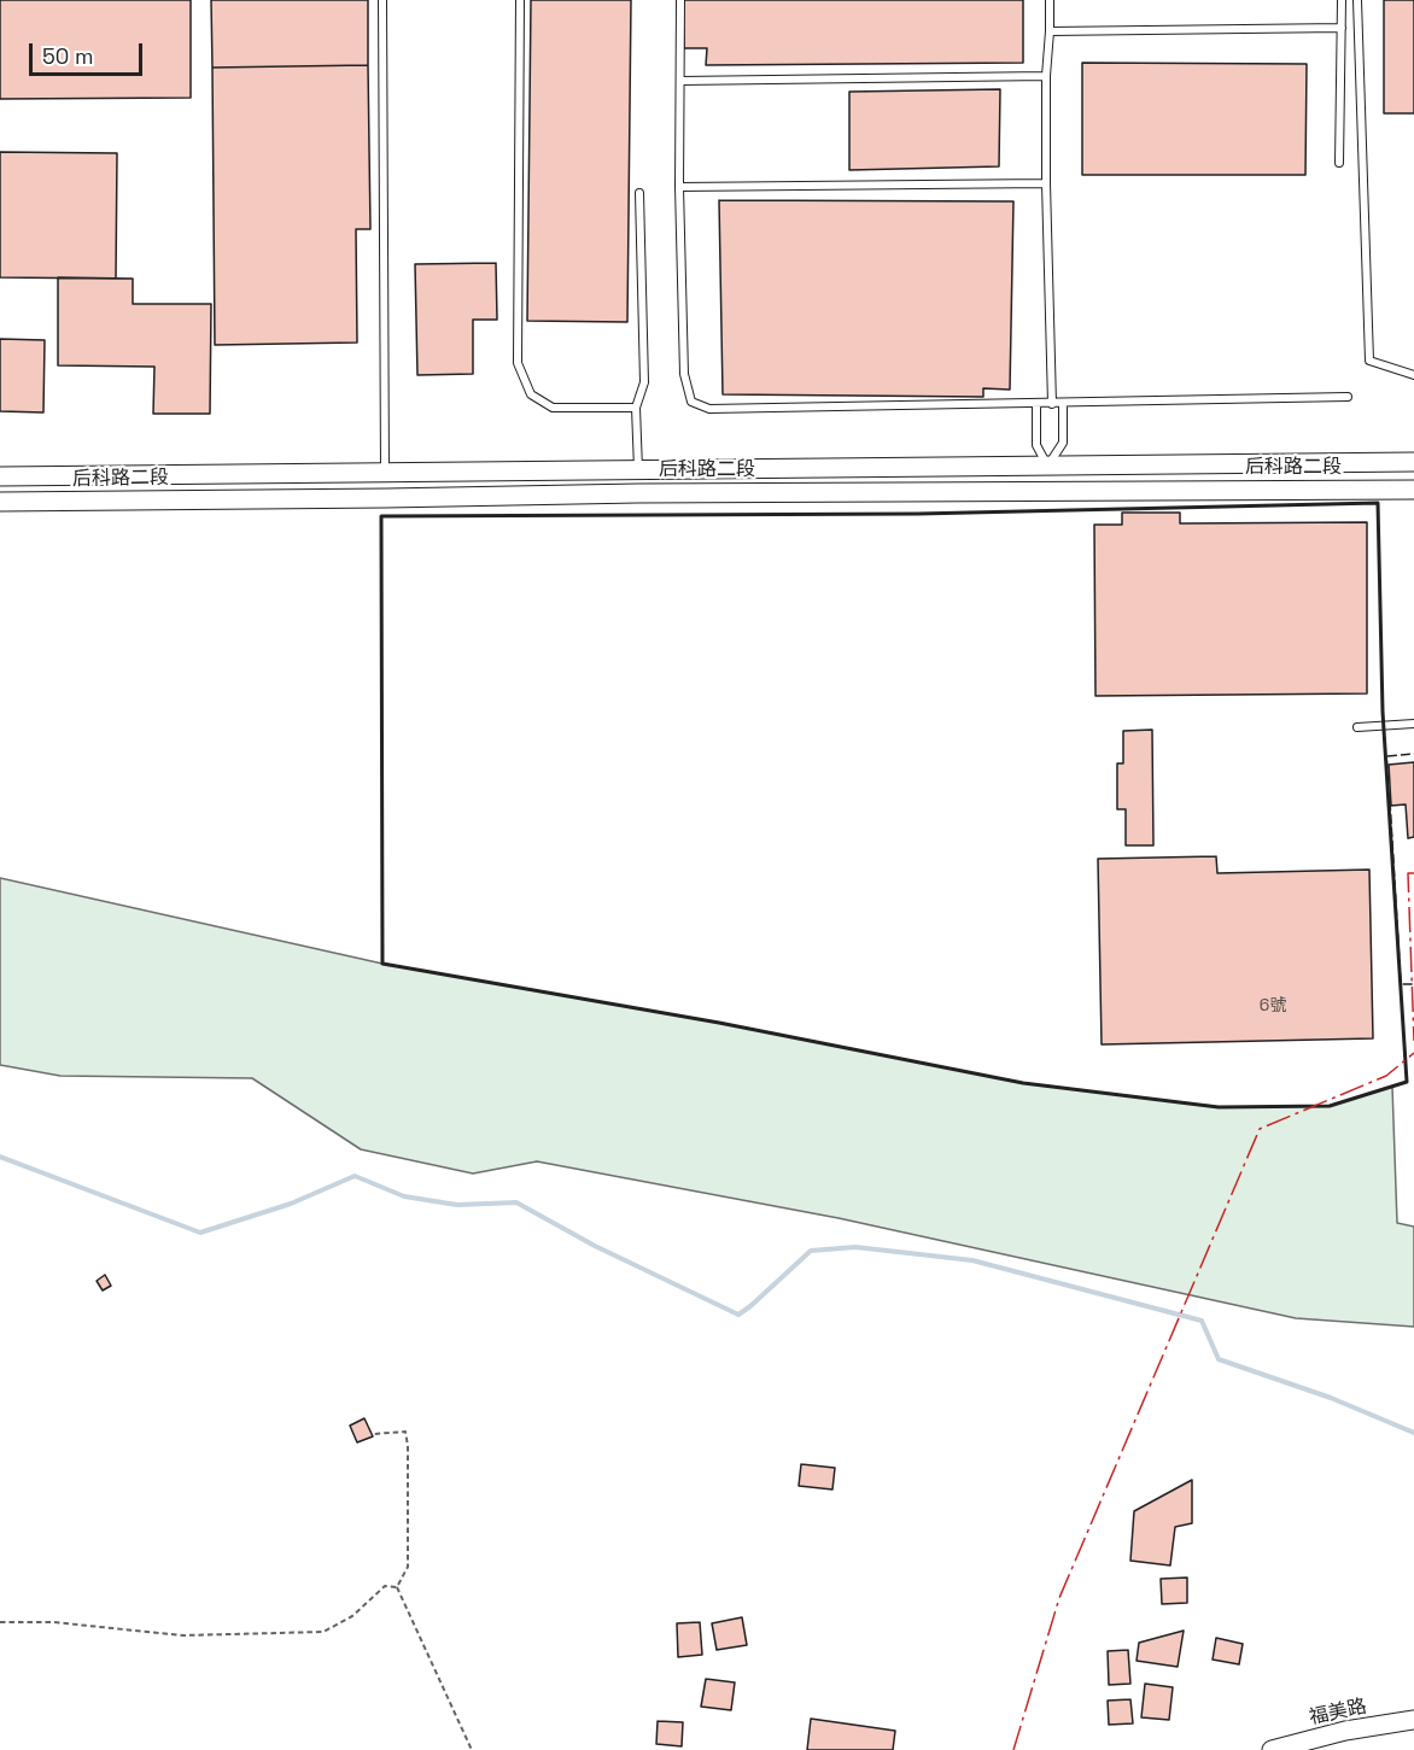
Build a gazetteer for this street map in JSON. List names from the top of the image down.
{
  "streets": {
    "street": ["后科路二段", "福美路"]
  },
  "house_numbers": ["6號"],
  "scale_bar": "50 m"
}
